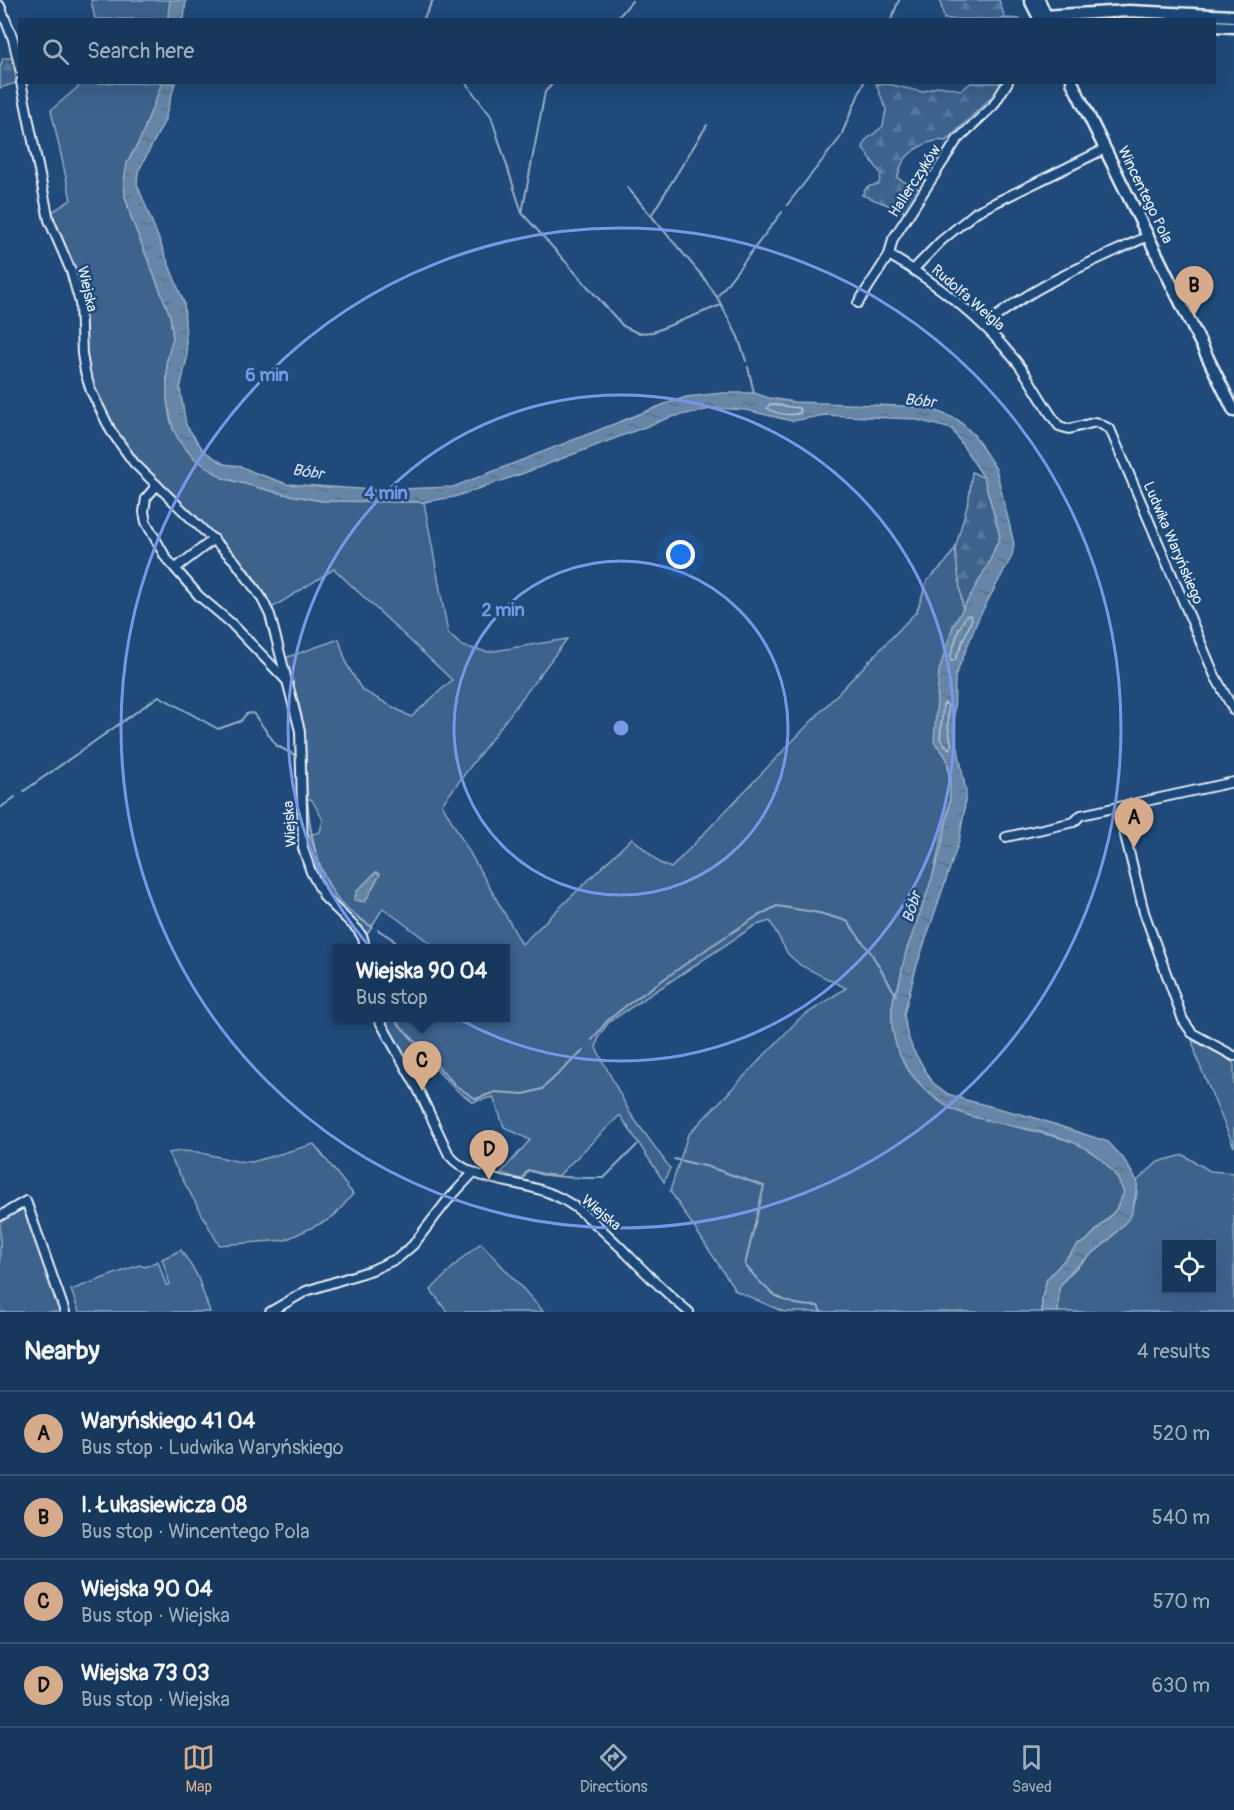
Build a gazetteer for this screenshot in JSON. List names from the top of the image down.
{
  "streets": {
    "street": [
      "Hallerczyków",
      "Wincentego Pola",
      "Wiejska",
      "Rudolfa Weigla",
      "Ludwika Waryńskiego"
    ]
  },
  "crossings": [
    ["Hallerczyków", "Rudolfa Weigla"],
    ["Rudolfa Weigla", "Ludwika Waryńskiego"]
  ],
  "water": ["Bóbr"],
  "page": {
    "search": "Search here",
    "pins": [
      "B",
      "A",
      "C",
      "D"
    ],
    "popup": ["Wiejska 90 04", "Bus stop"],
    "heading": ["Nearby", "4 results"],
    "list": [
      {
        "mark": "A",
        "name": "Waryńskiego 41 04",
        "note": "Bus stop · Ludwika Waryńskiego",
        "value": "520 m"
      },
      {
        "mark": "B",
        "name": "I. Łukasiewicza 08",
        "note": "Bus stop · Wincentego Pola",
        "value": "540 m"
      },
      {
        "mark": "C",
        "name": "Wiejska 90 04",
        "note": "Bus stop · Wiejska",
        "value": "570 m"
      },
      {
        "mark": "D",
        "name": "Wiejska 73 03",
        "note": "Bus stop · Wiejska",
        "value": "630 m"
      }
    ],
    "nav": ["Map", "Directions", "Saved"]
  },
  "rings": ["6 min", "4 min", "2 min"]
}
